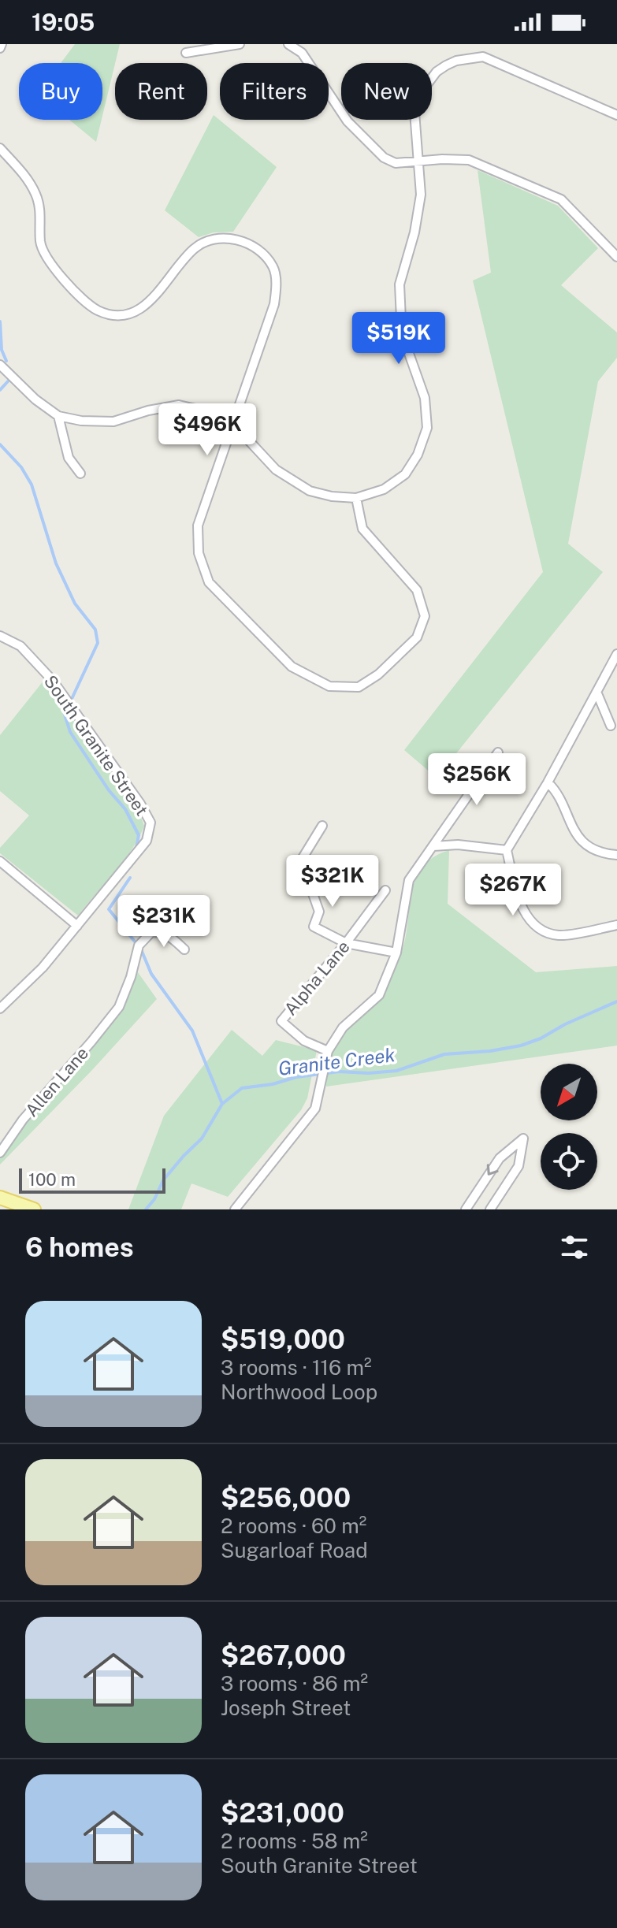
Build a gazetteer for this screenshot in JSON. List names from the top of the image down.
{
  "streets": {
    "street": ["South Granite Street", "Alpha Lane", "Allen Lane"]
  },
  "water": ["Granite Creek"],
  "scale_bar": "100 m",
  "north": "bottom left",
  "page": {
    "status": "19:05",
    "chip": [
      "Buy",
      "Rent",
      "Filters",
      "New"
    ],
    "price": [
      "$519K",
      "$496K",
      "$256K",
      "$321K",
      "$267K",
      "$231K"
    ],
    "scale": "100 m",
    "heading": "6 homes",
    "list": [
      {
        "name": "$519,000",
        "note": "3 rooms · 116 m² · Northwood Loop"
      },
      {
        "name": "$256,000",
        "note": "2 rooms · 60 m² · Sugarloaf Road"
      },
      {
        "name": "$267,000",
        "note": "3 rooms · 86 m² · Joseph Street"
      },
      {
        "name": "$231,000",
        "note": "2 rooms · 58 m² · South Granite Street"
      }
    ]
  }
}
